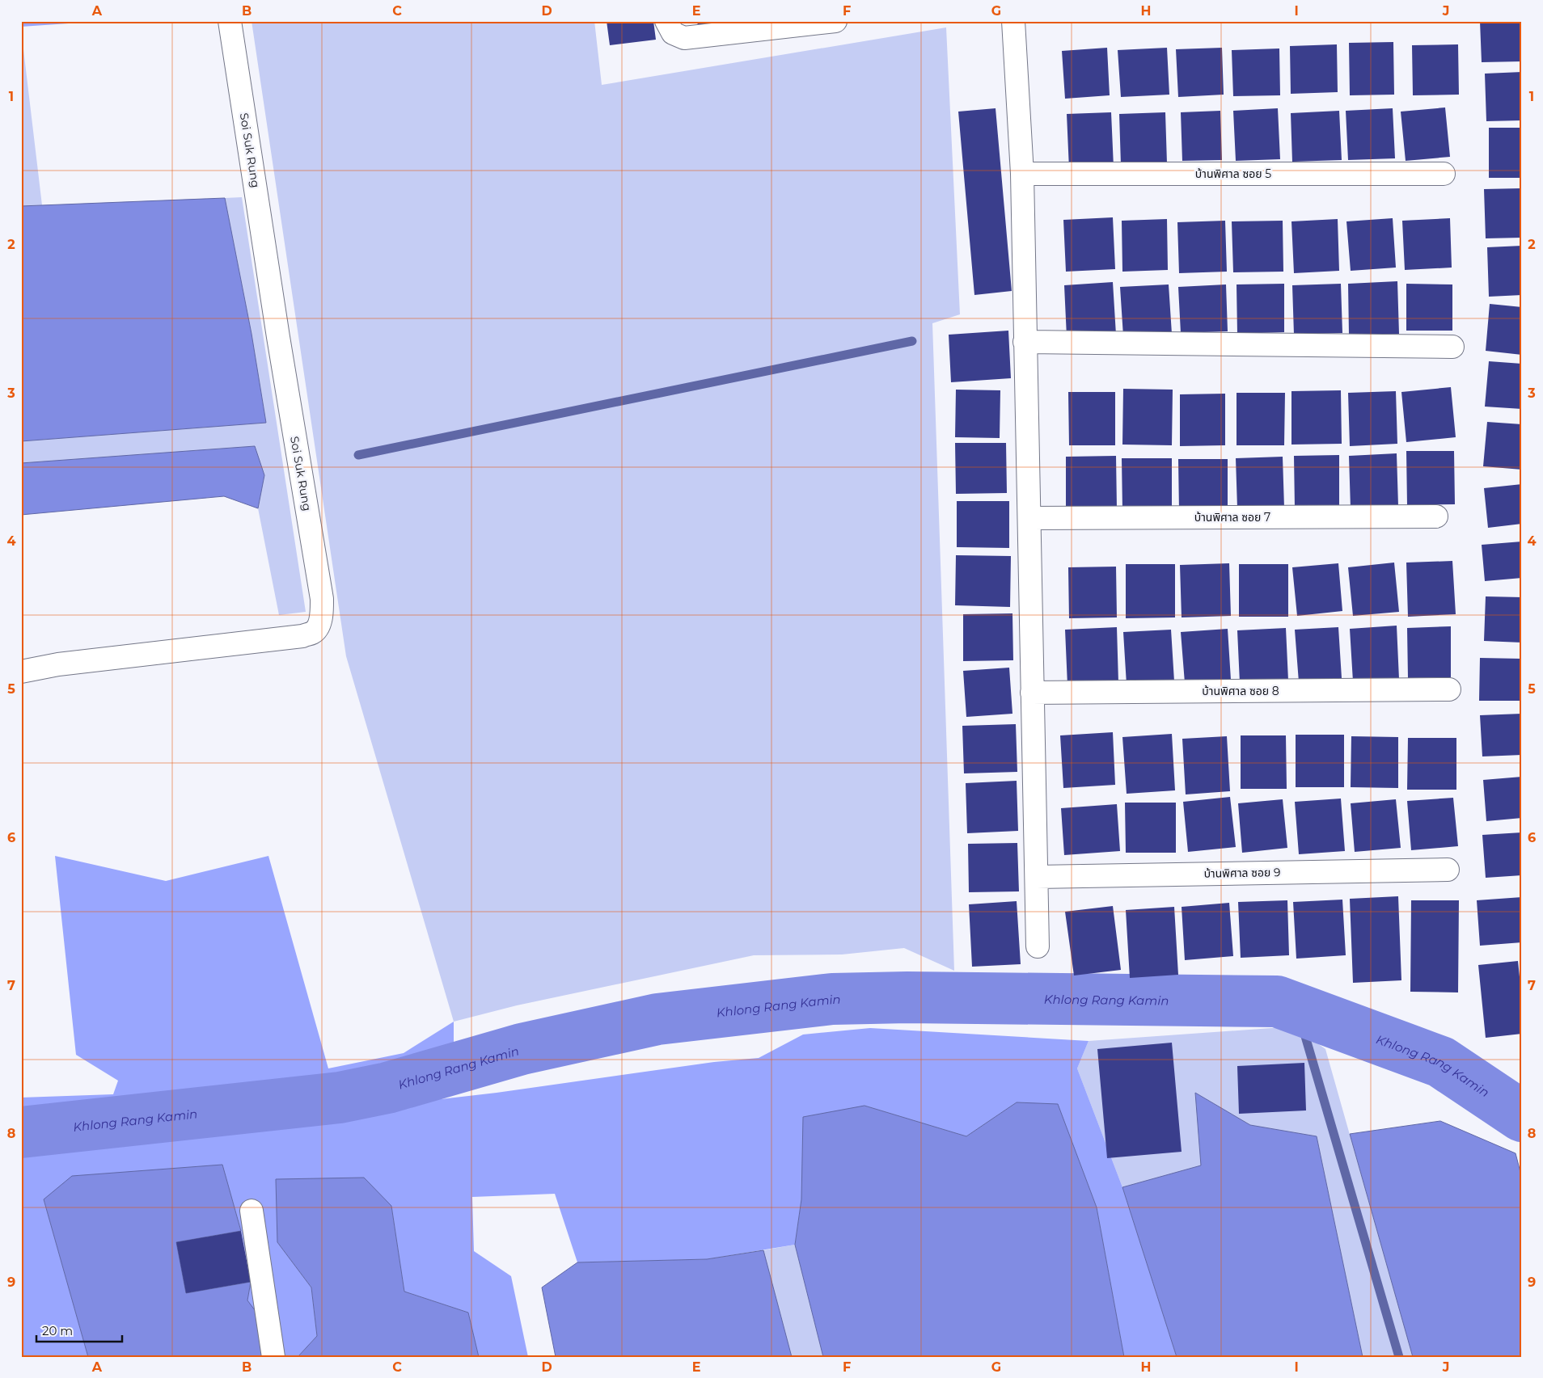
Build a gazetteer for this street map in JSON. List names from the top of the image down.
{
  "streets": {
    "street": [
      "Soi Suk Rung",
      "บ้านพิศาล ซอย 5",
      "บ้านพิศาล ซอย 7",
      "บ้านพิศาล ซอย 8",
      "บ้านพิศาล ซอย 9"
    ]
  },
  "water": ["Khlong Rang Kamin"],
  "scale_bar": "20 m",
  "grid": {
    "columns": [
      "A",
      "B",
      "C",
      "D",
      "E",
      "F",
      "G",
      "H",
      "I",
      "J"
    ],
    "rows": [
      "1",
      "2",
      "3",
      "4",
      "5",
      "6",
      "7",
      "8",
      "9"
    ]
  }
}
